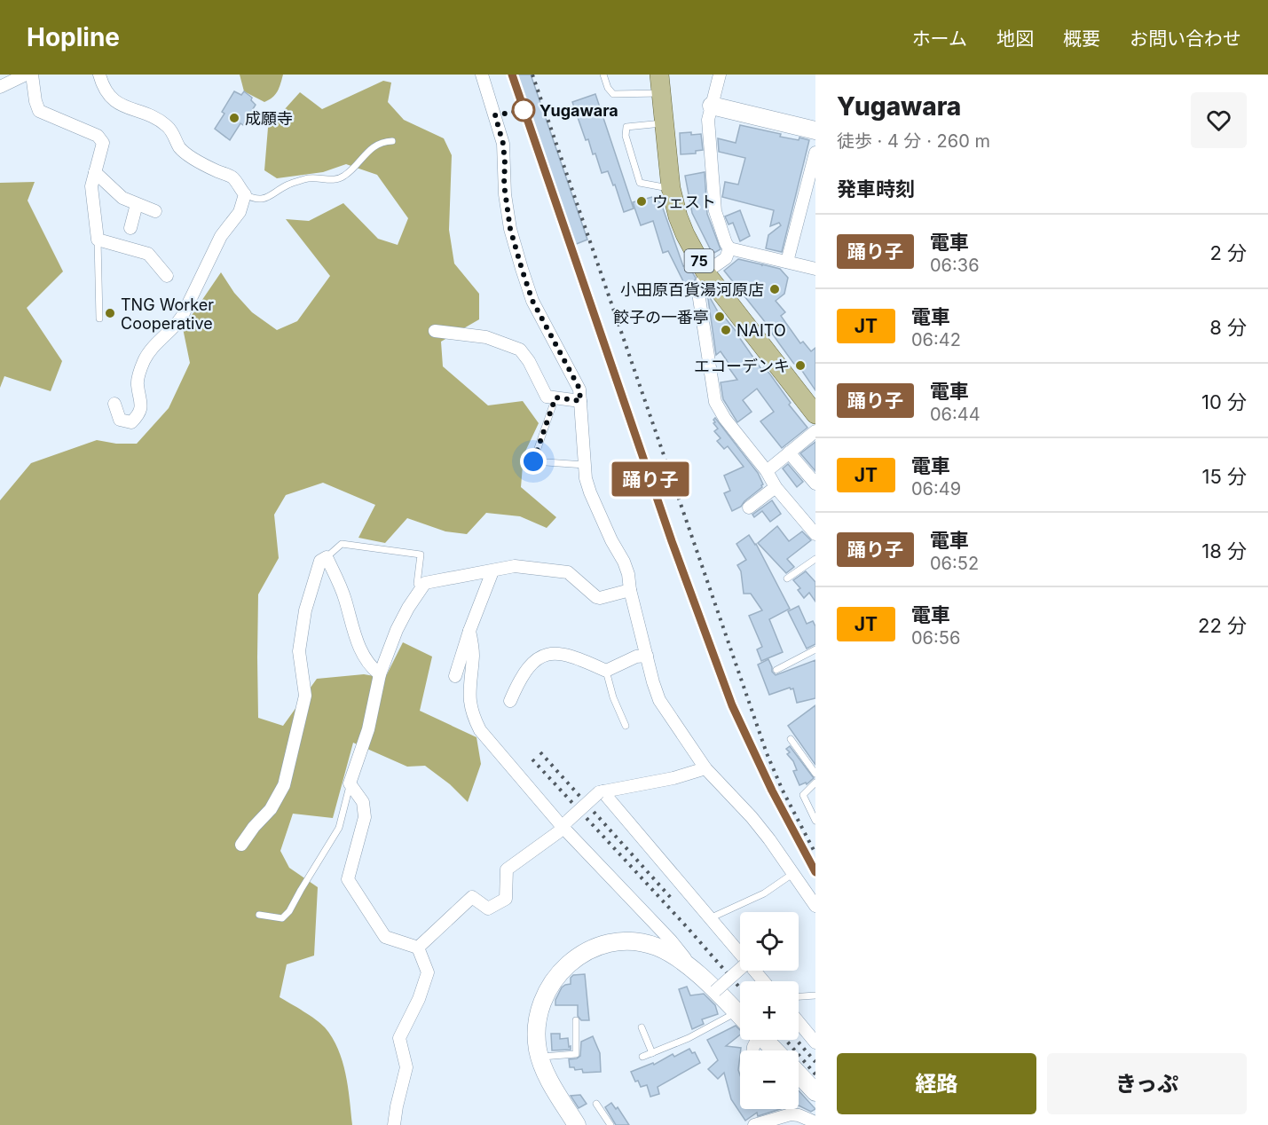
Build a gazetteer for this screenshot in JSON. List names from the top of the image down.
{
  "streets": {
    "main road": ["75"]
  },
  "places": [
    "Yugawara",
    "成願寺",
    "ウェスト",
    "小田原百貨湯河原店",
    "TNG Worker Cooperative",
    "餃子の一番亭",
    "NAITO",
    "エコーデンキ"
  ],
  "page": {
    "header": "Hopline",
    "nav": [
      "ホーム",
      "地図",
      "概要",
      "お問い合わせ"
    ],
    "on_map": "踊り子",
    "heading": [
      ["Yugawara", "徒歩 · 4 分 · 260 m"],
      "発車時刻"
    ],
    "list": [
      {
        "mark": "踊り子",
        "name": "電車",
        "note": "06:36",
        "value": "2 分"
      },
      {
        "mark": "JT",
        "name": "電車",
        "note": "06:42",
        "value": "8 分"
      },
      {
        "mark": "踊り子",
        "name": "電車",
        "note": "06:44",
        "value": "10 分"
      },
      {
        "mark": "JT",
        "name": "電車",
        "note": "06:49",
        "value": "15 分"
      },
      {
        "mark": "踊り子",
        "name": "電車",
        "note": "06:52",
        "value": "18 分"
      },
      {
        "mark": "JT",
        "name": "電車",
        "note": "06:56",
        "value": "22 分"
      }
    ],
    "map_buttons": ["+", "−"],
    "buttons": ["経路", "きっぷ"]
  }
}
